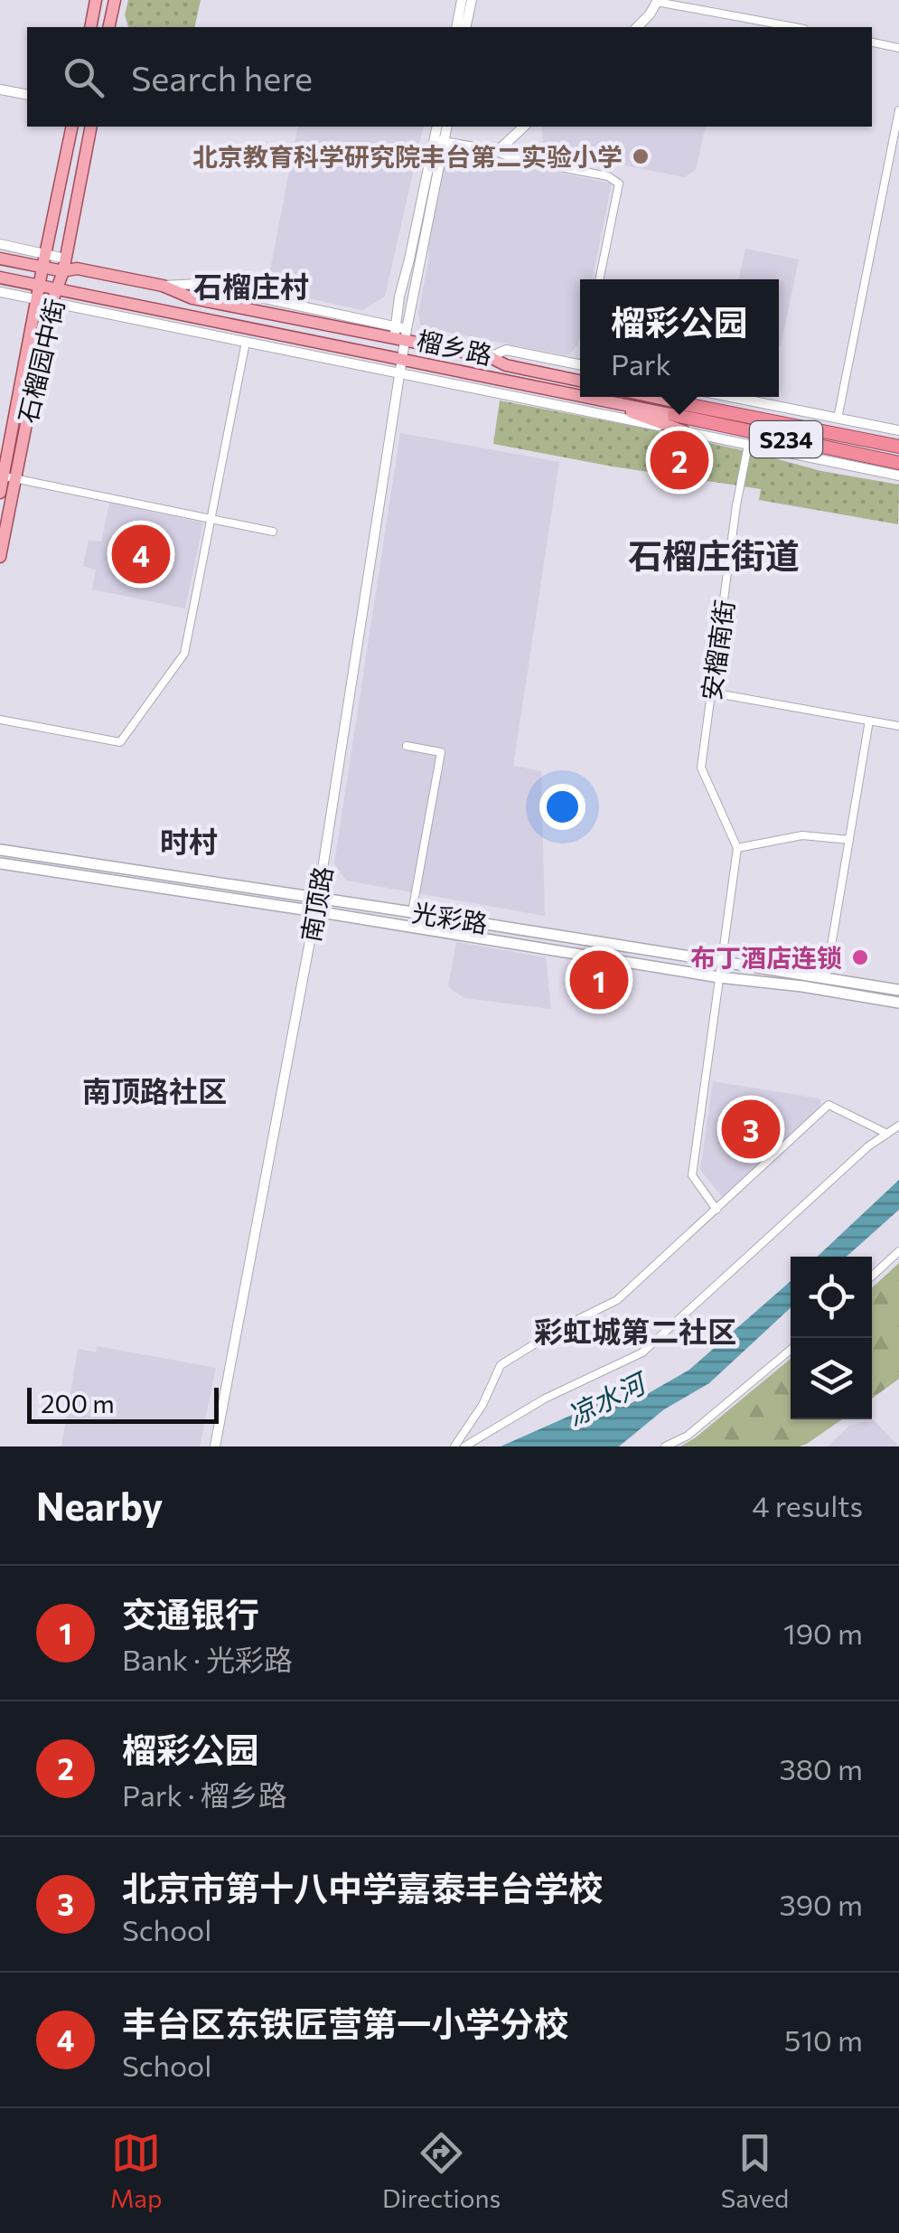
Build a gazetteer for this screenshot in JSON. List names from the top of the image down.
{
  "streets": {
    "highway": ["榴乡路", "S234"],
    "main road": ["石榴园中街", "光彩路"],
    "street": ["安榴南街", "南顶路"]
  },
  "crossings": [
    ["榴乡路", "石榴园中街"],
    ["榴乡路", "安榴南街"],
    ["榴乡路", "南顶路"],
    ["南顶路", "光彩路"]
  ],
  "districts": [
    "石榴庄村",
    "石榴庄街道",
    "时村",
    "南顶路社区",
    "彩虹城第二社区"
  ],
  "water": ["凉水河"],
  "places": ["北京教育科学研究院丰台第二实验小学", "布丁酒店连锁"],
  "scale_bar": "200 m",
  "page": {
    "search": "Search here",
    "popup": ["榴彩公园", "Park"],
    "pins": [
      "2",
      "4",
      "1",
      "3"
    ],
    "scale": "200 m",
    "heading": ["Nearby", "4 results"],
    "list": [
      {
        "mark": "1",
        "name": "交通银行",
        "note": "Bank · 光彩路",
        "value": "190 m"
      },
      {
        "mark": "2",
        "name": "榴彩公园",
        "note": "Park · 榴乡路",
        "value": "380 m"
      },
      {
        "mark": "3",
        "name": "北京市第十八中学嘉泰丰台学校",
        "note": "School",
        "value": "390 m"
      },
      {
        "mark": "4",
        "name": "丰台区东铁匠营第一小学分校",
        "note": "School",
        "value": "510 m"
      }
    ],
    "nav": ["Map", "Directions", "Saved"]
  }
}
